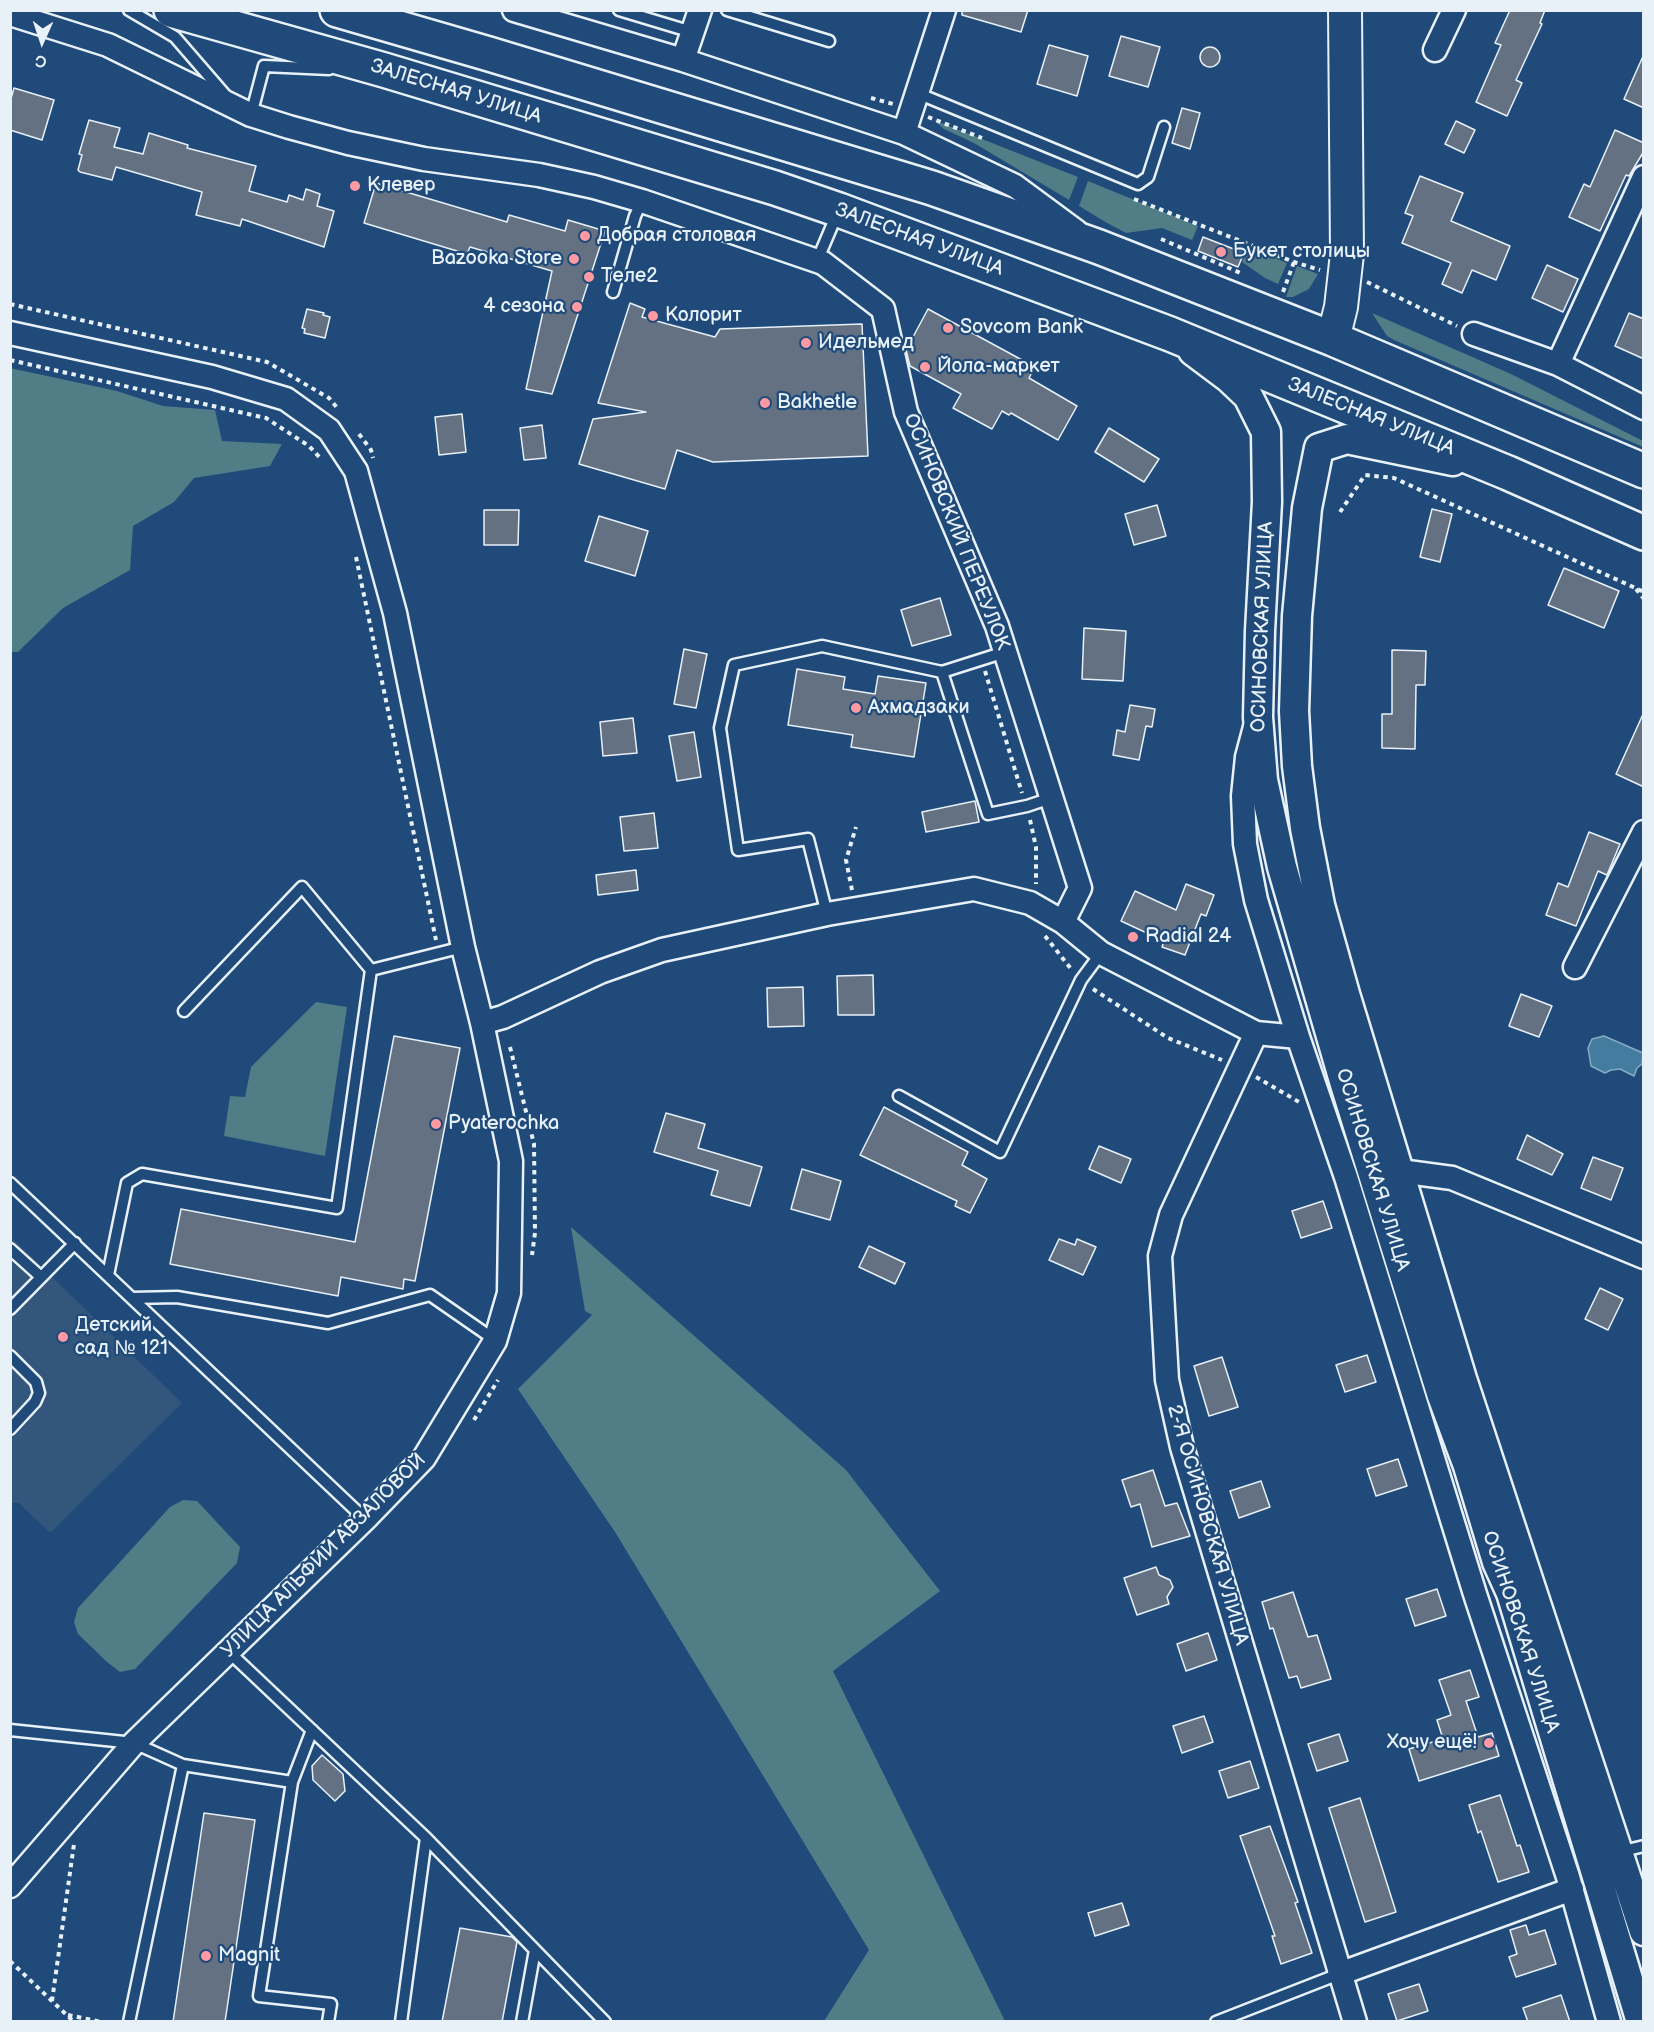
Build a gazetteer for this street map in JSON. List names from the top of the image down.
{
  "streets": {
    "main road": ["ЗАЛЕСНАЯ УЛИЦА"],
    "street": [
      "ОСИНОВСКИЙ ПЕРЕУЛОК",
      "ОСИНОВСКАЯ УЛИЦА",
      "2-Я ОСИНОВСКАЯ УЛИЦА",
      "УЛИЦА АЛЬФИИ АВЗАЛОВОЙ"
    ]
  },
  "crossings": [
    ["ЗАЛЕСНАЯ УЛИЦА", "ОСИНОВСКАЯ УЛИЦА"]
  ],
  "places": [
    "Клевер",
    "Добрая столовая",
    "Букет столицы",
    "Bazooka Store",
    "Теле2",
    "4 сезона",
    "Колорит",
    "Sovcom Bank",
    "Идельмед",
    "Йола-маркет",
    "Bakhetle",
    "Ахмадзаки",
    "Radial 24",
    "Pyaterochka",
    "Детский сад № 121",
    "Хочу ещё!",
    "Magnit"
  ],
  "north": "bottom"
}
